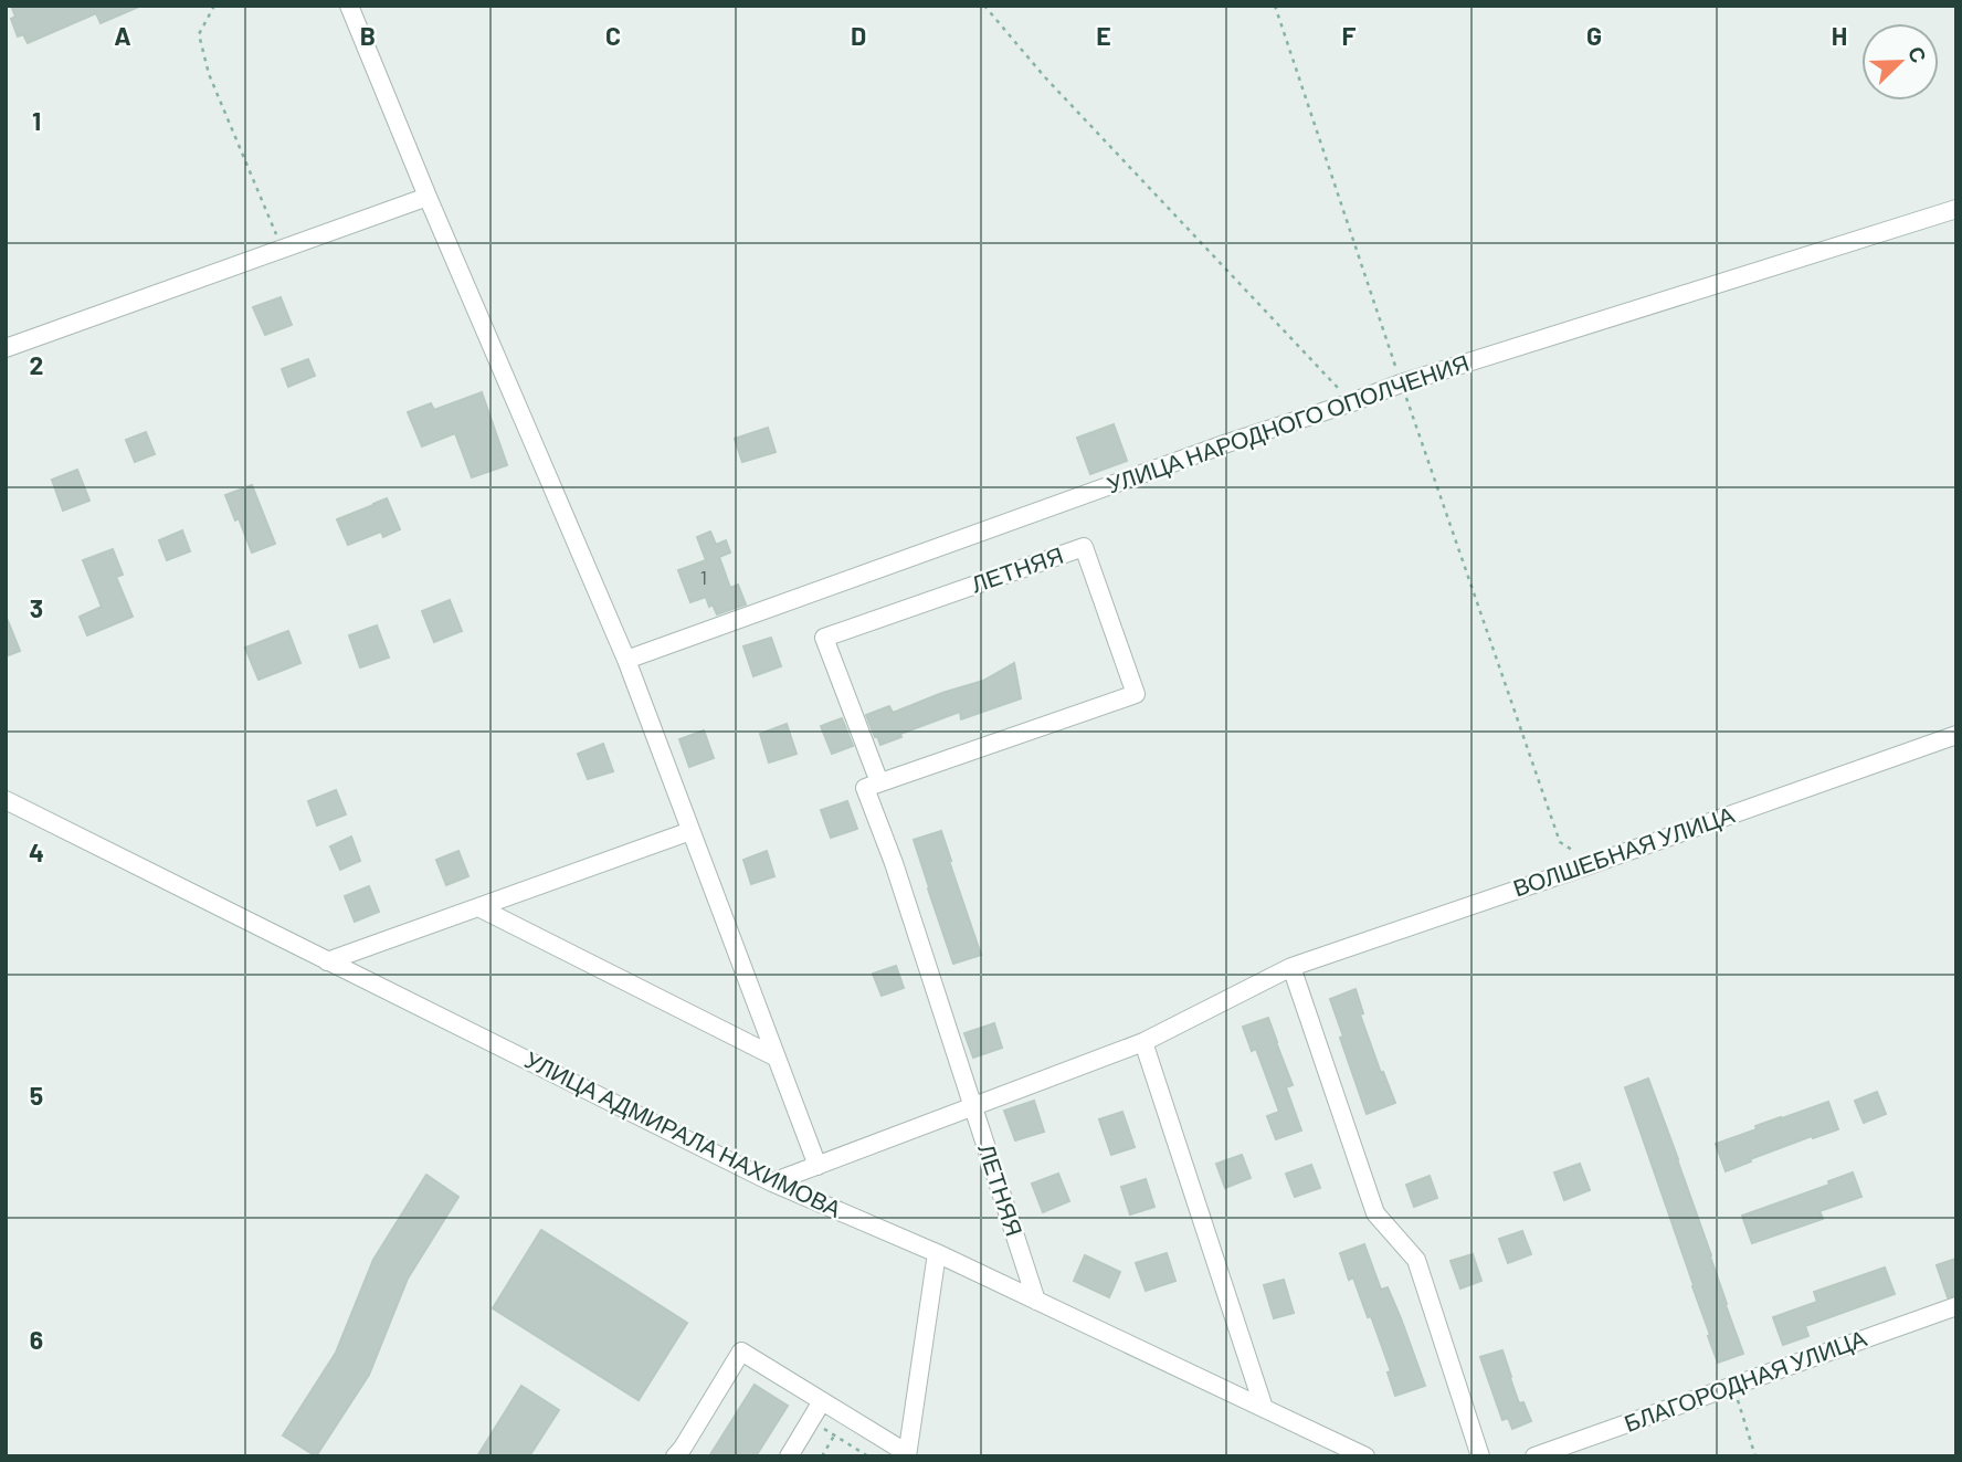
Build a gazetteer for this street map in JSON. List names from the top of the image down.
{
  "streets": {
    "street": [
      "УЛИЦА НАРОДНОГО ОПОЛЧЕНИЯ",
      "ЛЕТНЯЯ",
      "ВОЛШЕБНАЯ УЛИЦА",
      "УЛИЦА АДМИРАЛА НАХИМОВА",
      "БЛАГОРОДНАЯ УЛИЦА"
    ]
  },
  "crossings": [
    ["ЛЕТНЯЯ", "ВОЛШЕБНАЯ УЛИЦА"],
    ["ЛЕТНЯЯ", "УЛИЦА АДМИРАЛА НАХИМОВА"],
    ["ВОЛШЕБНАЯ УЛИЦА", "УЛИЦА АДМИРАЛА НАХИМОВА"]
  ],
  "house_numbers": ["1"],
  "north": "top right",
  "grid": {
    "columns": [
      "A",
      "B",
      "C",
      "D",
      "E",
      "F",
      "G",
      "H"
    ],
    "rows": [
      "1",
      "2",
      "3",
      "4",
      "5",
      "6"
    ]
  }
}
